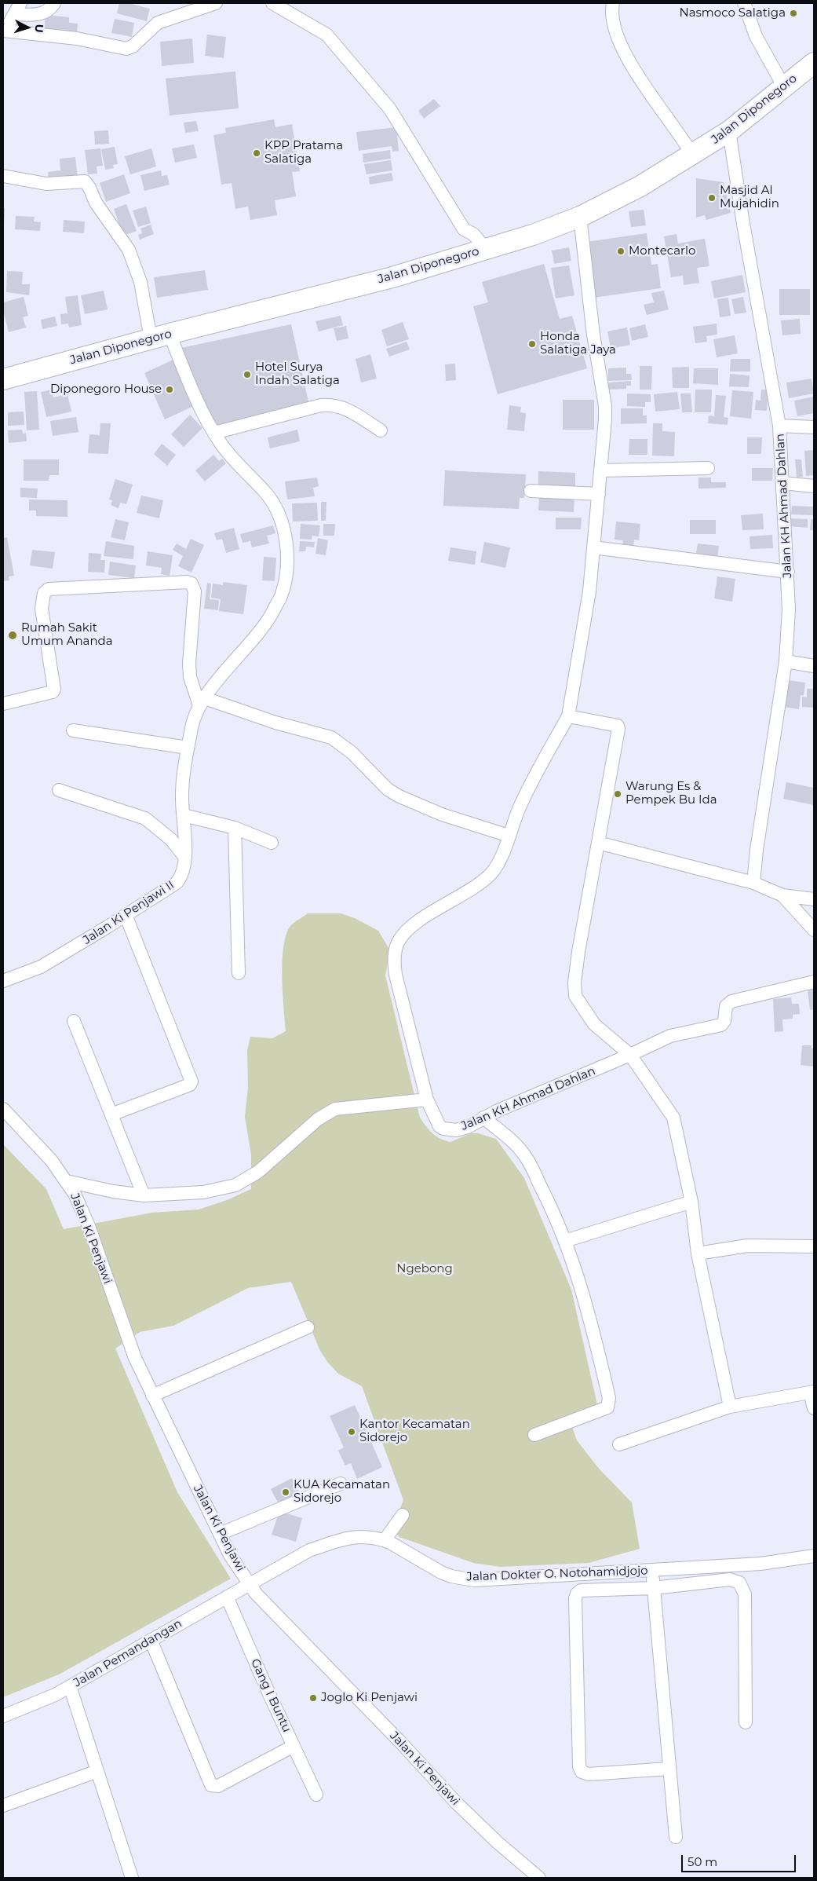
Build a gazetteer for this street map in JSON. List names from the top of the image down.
{
  "streets": {
    "main road": ["Jalan Diponegoro"],
    "street": [
      "Jalan KH Ahmad Dahlan",
      "Jalan Ki Penjawi II",
      "Jalan Ki Penjawi",
      "Jalan Dokter O. Notohamidjojo",
      "Jalan Pemandangan",
      "Gang I Buntu"
    ]
  },
  "crossings": [
    ["Jalan Diponegoro", "Jalan KH Ahmad Dahlan"],
    ["Jalan Diponegoro", "Jalan Ki Penjawi II"],
    ["Jalan Ki Penjawi", "Jalan Dokter O. Notohamidjojo"],
    ["Jalan Ki Penjawi", "Jalan Pemandangan"],
    ["Jalan Dokter O. Notohamidjojo", "Jalan Pemandangan"],
    ["Jalan Pemandangan", "Gang I Buntu"]
  ],
  "parks": ["Ngebong"],
  "places": [
    "Nasmoco Salatiga",
    "KPP Pratama Salatiga",
    "Masjid Al Mujahidin",
    "Montecarlo",
    "Honda Salatiga Jaya",
    "Hotel Surya Indah Salatiga",
    "Diponegoro House",
    "Rumah Sakit Umum Ananda",
    "Warung Es & Pempek Bu Ida",
    "Kantor Kecamatan Sidorejo",
    "KUA Kecamatan Sidorejo",
    "Joglo Ki Penjawi"
  ],
  "scale_bar": "50 m",
  "north": "right"
}
